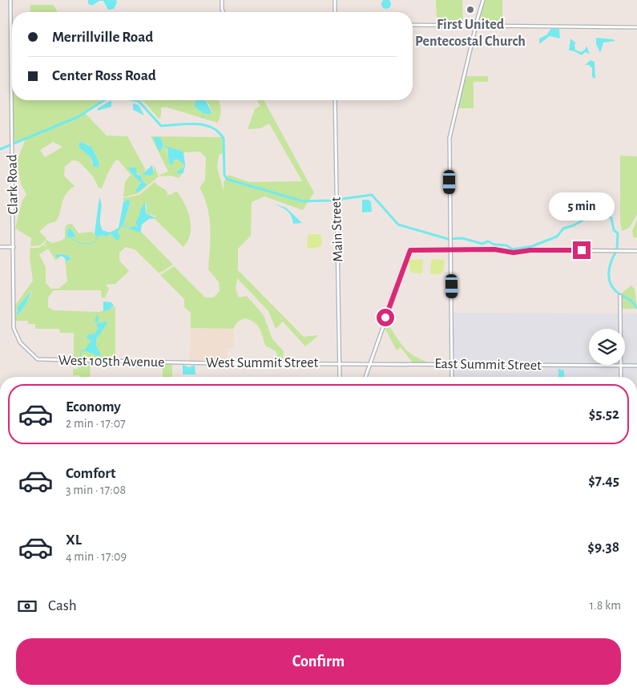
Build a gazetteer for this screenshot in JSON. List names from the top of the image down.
{
  "streets": {
    "street": [
      "Clark Road",
      "Main Street",
      "West 105th Avenue",
      "West Summit Street",
      "East Summit Street"
    ]
  },
  "crossings": [
    ["Clark Road", "West 105th Avenue"],
    ["Main Street", "West Summit Street"],
    ["Main Street", "East Summit Street"],
    ["West 105th Avenue", "West Summit Street"],
    ["West Summit Street", "East Summit Street"]
  ],
  "places": ["First United Pentecostal Church"],
  "page": {
    "banner": ["Merrillville Road", "Center Ross Road"],
    "bubble": "5 min",
    "list": [
      {
        "name": "Economy",
        "note": "2 min · 17:07",
        "value": "$5.52"
      },
      {
        "name": "Comfort",
        "note": "3 min · 17:08",
        "value": "$7.45"
      },
      {
        "name": "XL",
        "note": "4 min · 17:09",
        "value": "$9.38"
      }
    ],
    "pay": ["Cash", "1.8 km"],
    "buttons": "Confirm"
  }
}
